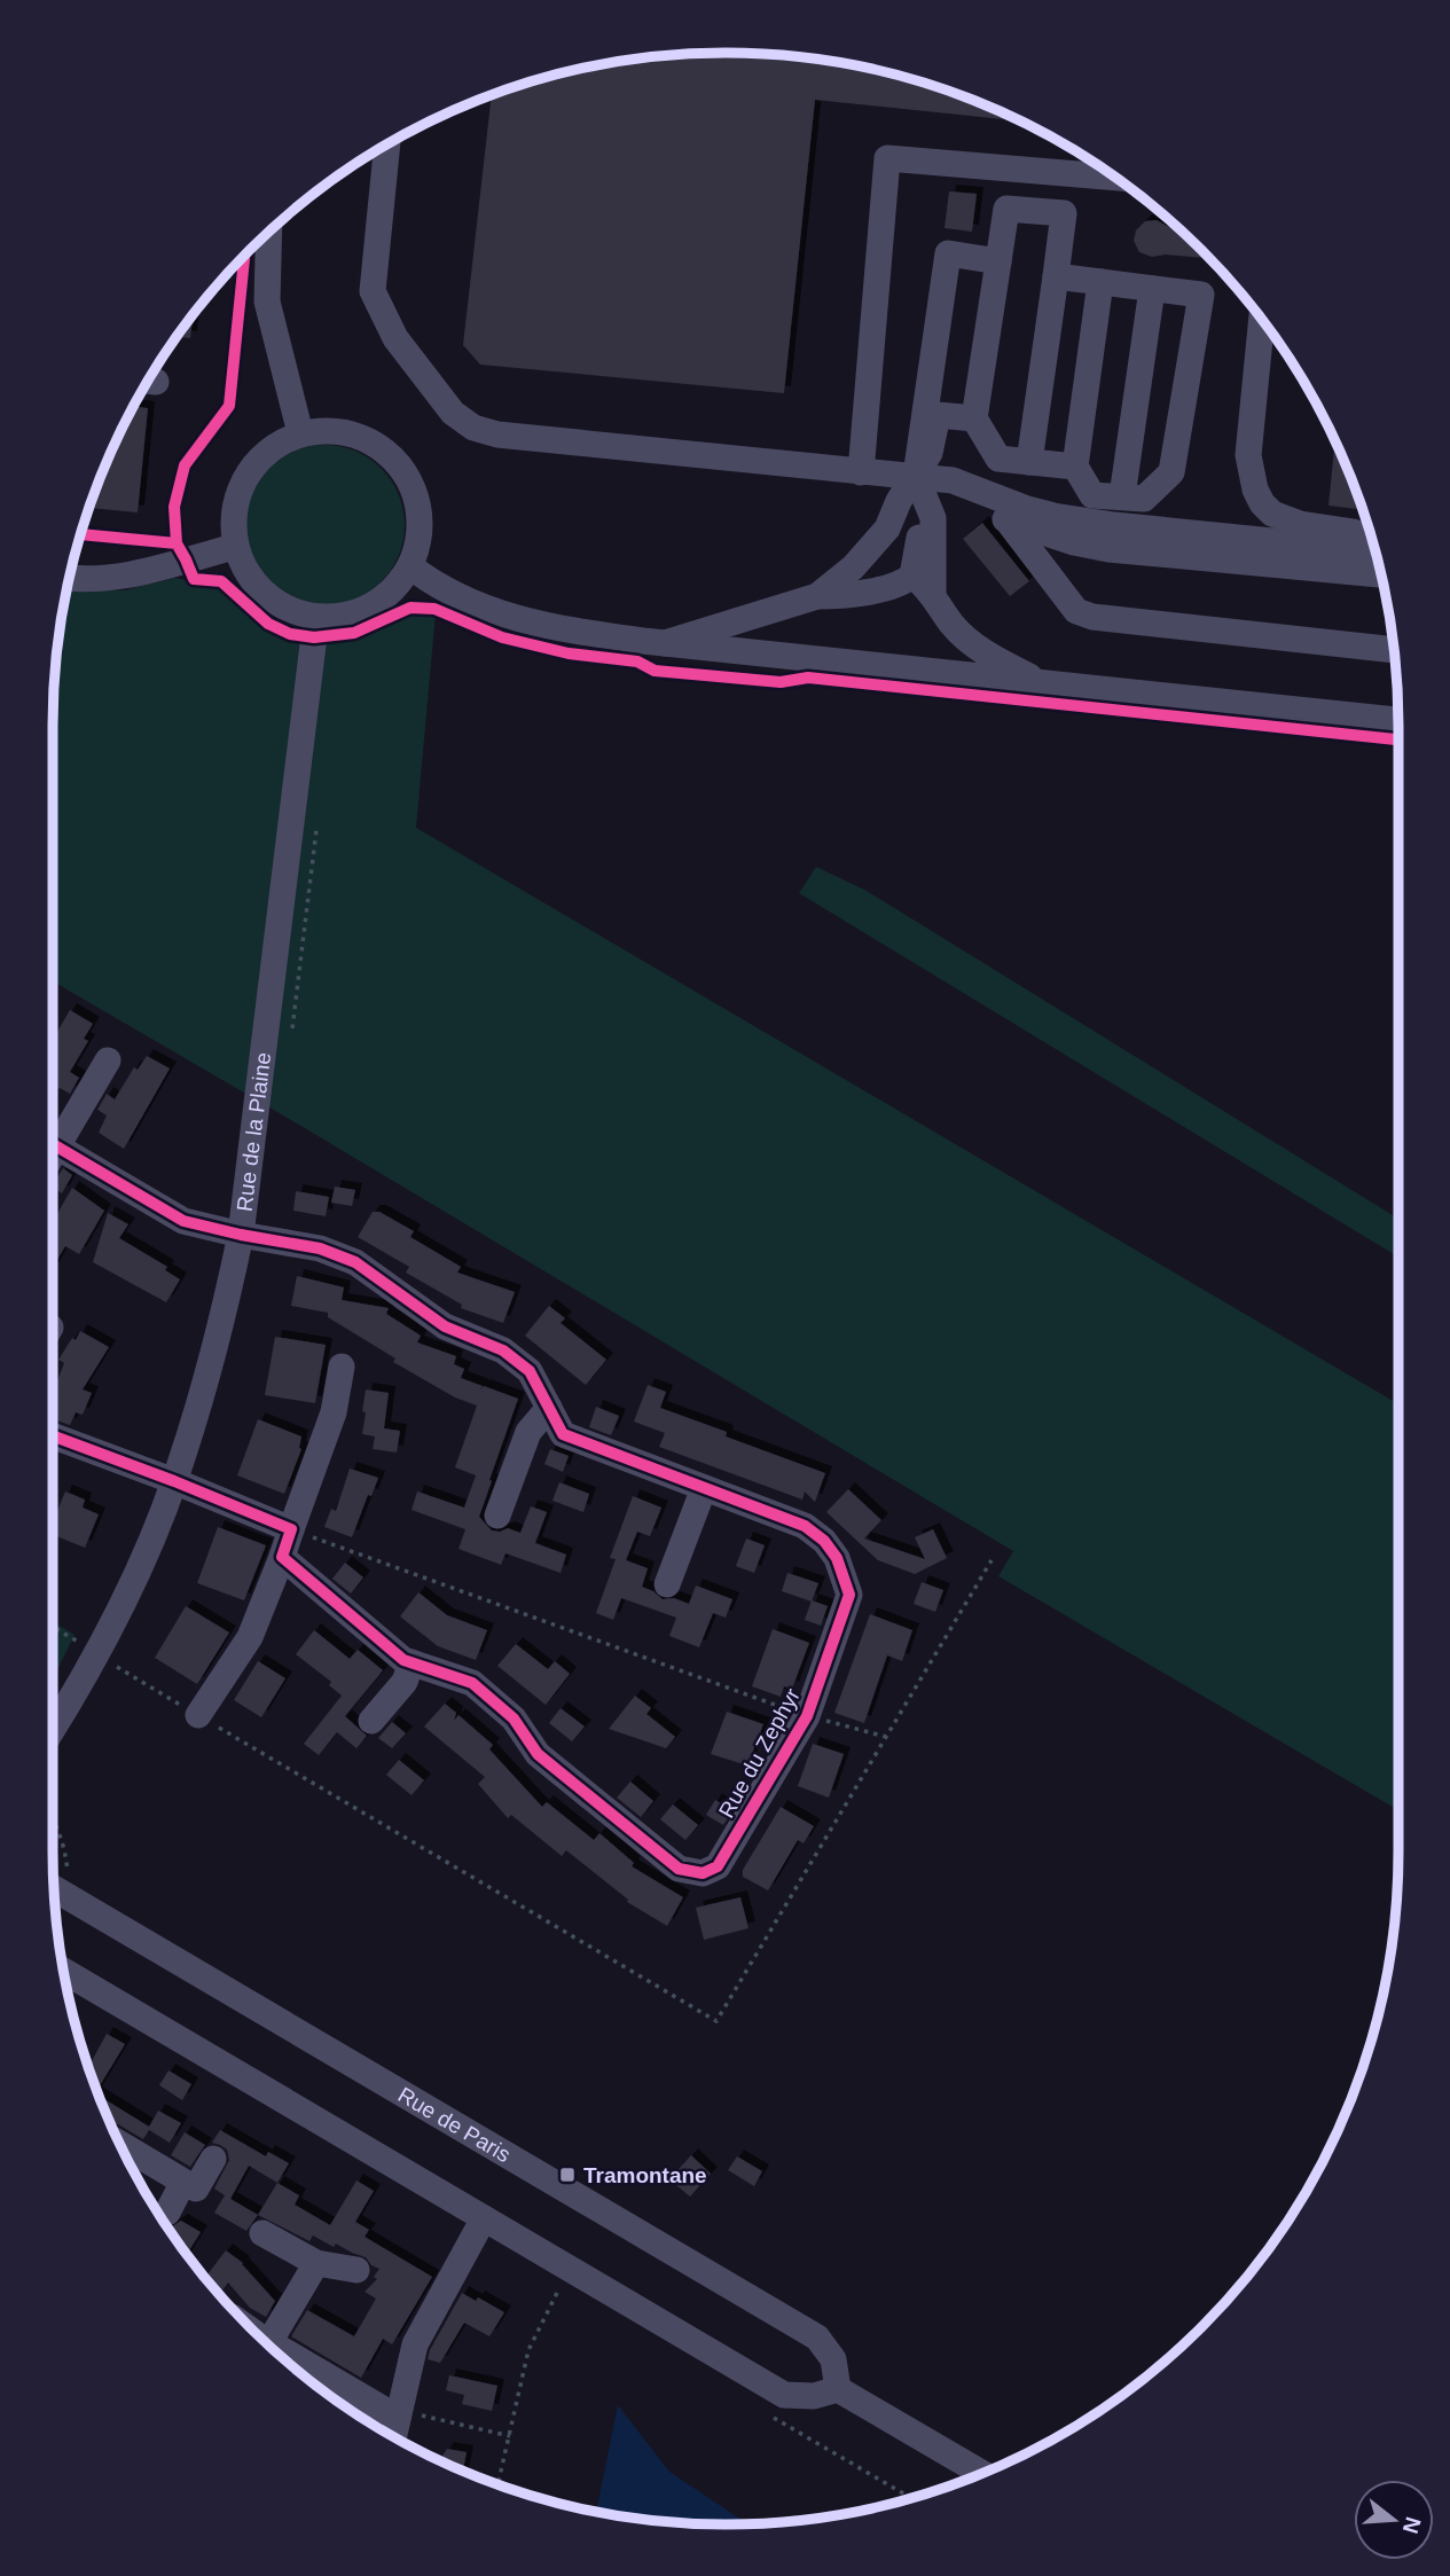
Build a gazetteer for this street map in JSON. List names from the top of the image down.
{
  "streets": {
    "street": ["Rue de la Plaine", "Rue du Zephyr", "Rue de Paris"]
  },
  "crossings": [
    ["Rue de la Plaine", "Rue du Zephyr"]
  ],
  "places": {
    "transit": ["Tramontane"]
  },
  "north": "right"
}
